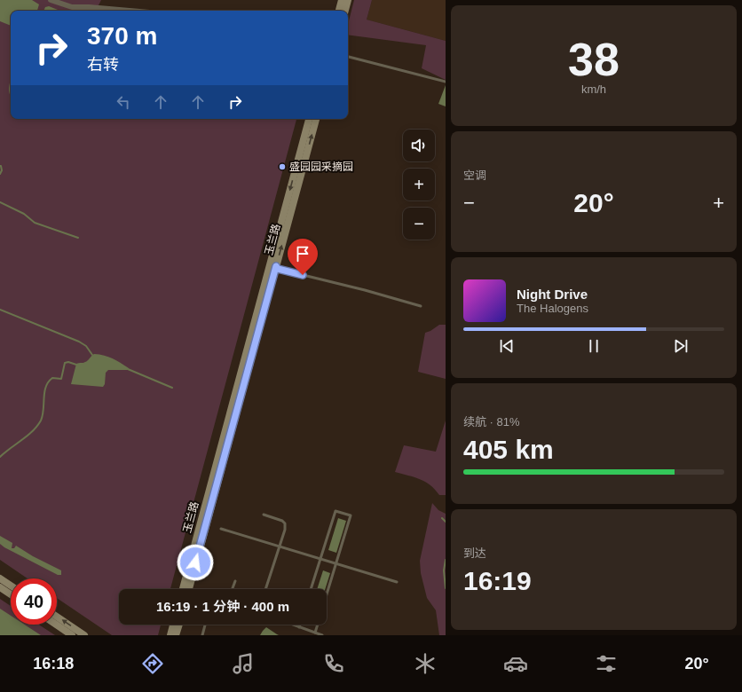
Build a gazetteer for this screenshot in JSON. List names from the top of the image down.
{
  "streets": {
    "street": ["玉兰路"]
  },
  "places": ["盛园园采摘园"],
  "page": {
    "tile": [
      ["38", "km/h"],
      "空调",
      ["续航 · 81%", "405 km"],
      ["到达", "16:19"]
    ],
    "turn": ["370 m", "右转"],
    "map_buttons": ["+", "−"],
    "heat": ["−", "20°", "+"],
    "song": ["Night Drive", "The Halogens"],
    "limit": "40",
    "trip": "16:19 · 1 分钟 · 400 m",
    "tabs": ["16:18", "20°"]
  }
}
